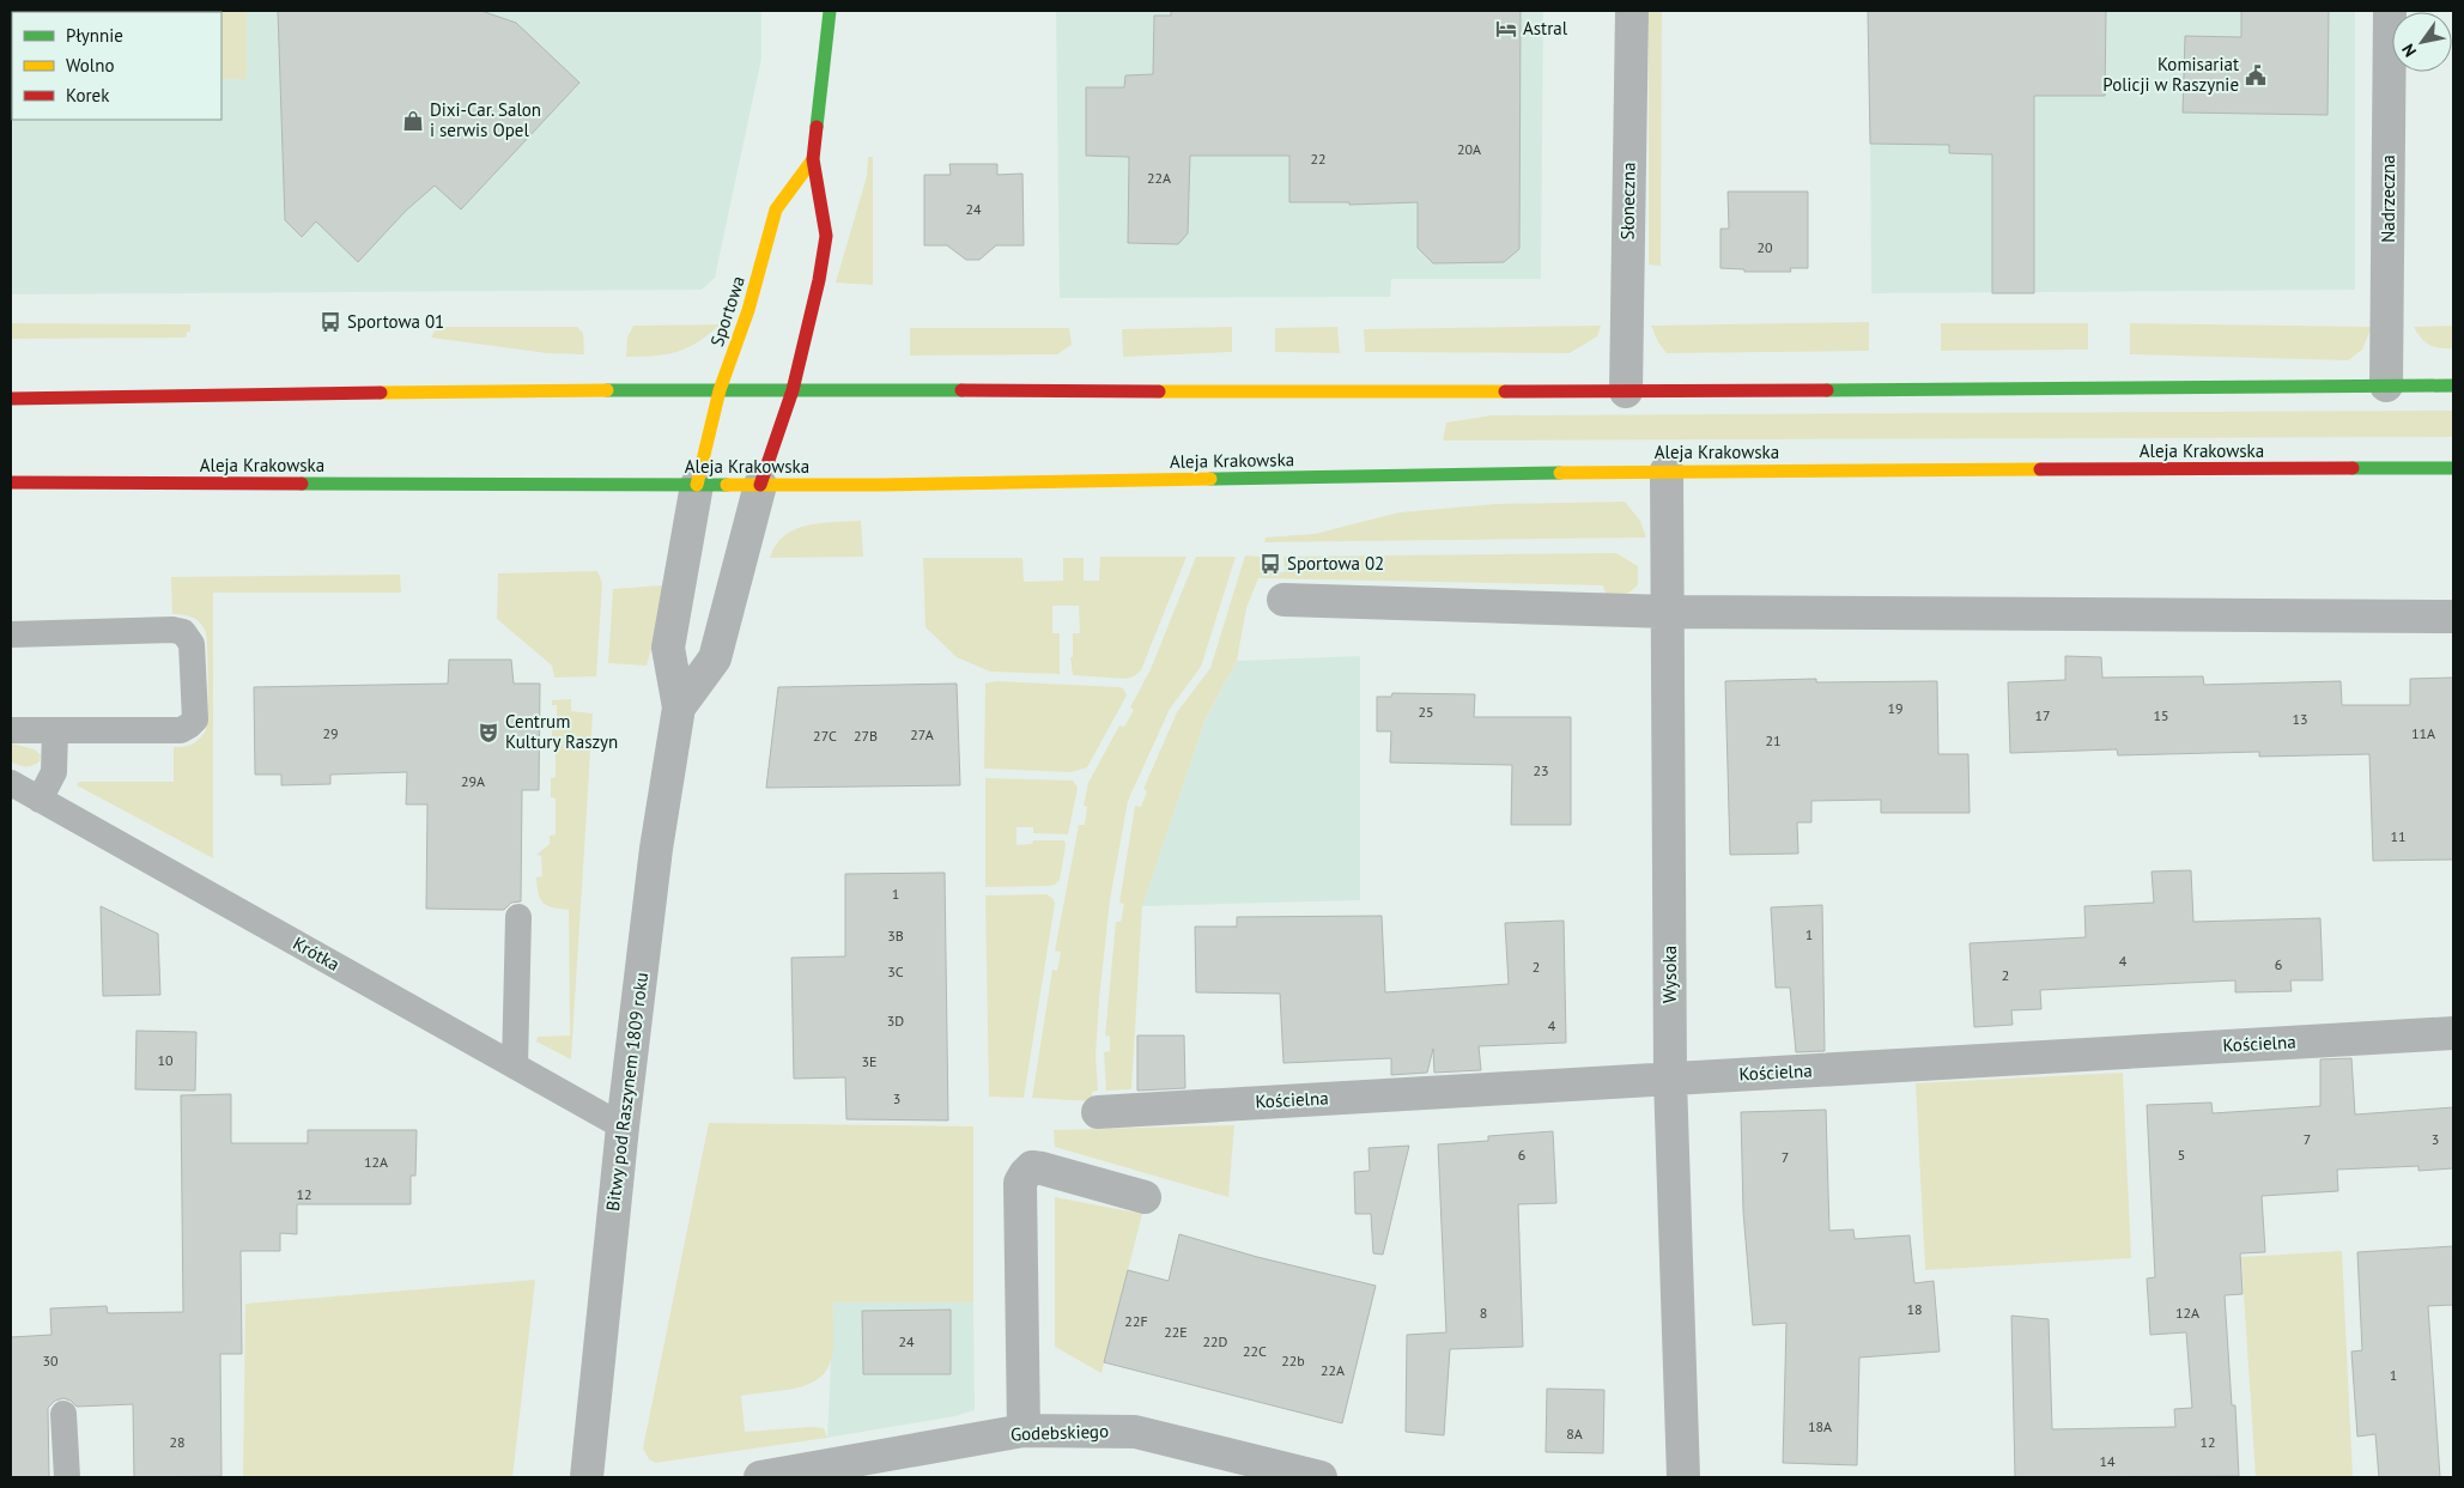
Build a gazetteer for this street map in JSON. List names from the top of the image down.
{
  "streets": {
    "main road": ["Sportowa", "Aleja Krakowska"],
    "street": [
      "Nadrzeczna",
      "Słoneczna",
      "Wysoka",
      "Kościelna",
      "Bitwy pod Raszynem 1809 roku",
      "Godebskiego"
    ],
    "lane": ["Krótka"]
  },
  "crossings": [
    ["Sportowa", "Aleja Krakowska"],
    ["Sportowa", "Bitwy pod Raszynem 1809 roku"],
    ["Aleja Krakowska", "Wysoka"],
    ["Aleja Krakowska", "Bitwy pod Raszynem 1809 roku"],
    ["Krótka", "Bitwy pod Raszynem 1809 roku"],
    ["Wysoka", "Kościelna"]
  ],
  "places": {
    "hotel": ["Astral"],
    "public building": ["Komisariat Policji w Raszynie"],
    "shop": ["Dixi-Car. Salon i serwis Opel"],
    "bus stop": ["Sportowa 01", "Sportowa 02"],
    "theatre": ["Centrum Kultury Raszyn"]
  },
  "house_numbers": [
    "20A",
    "22",
    "22A",
    "24",
    "20",
    "19",
    "25",
    "17",
    "15",
    "13",
    "29",
    "11A",
    "27A",
    "27C",
    "27B",
    "21",
    "23",
    "29A",
    "11",
    "1",
    "1",
    "3B",
    "4",
    "6",
    "2",
    "3C",
    "2",
    "3D",
    "4",
    "10",
    "3E",
    "3",
    "7",
    "3",
    "6",
    "5",
    "7",
    "12A",
    "12",
    "18",
    "8",
    "12A",
    "22F",
    "22E",
    "24",
    "22D",
    "22C",
    "30",
    "22b",
    "22A",
    "1",
    "18A",
    "8A",
    "28",
    "12",
    "14"
  ],
  "legend": ["Płynnie", "Wolno", "Korek"],
  "north": "bottom left"
}
